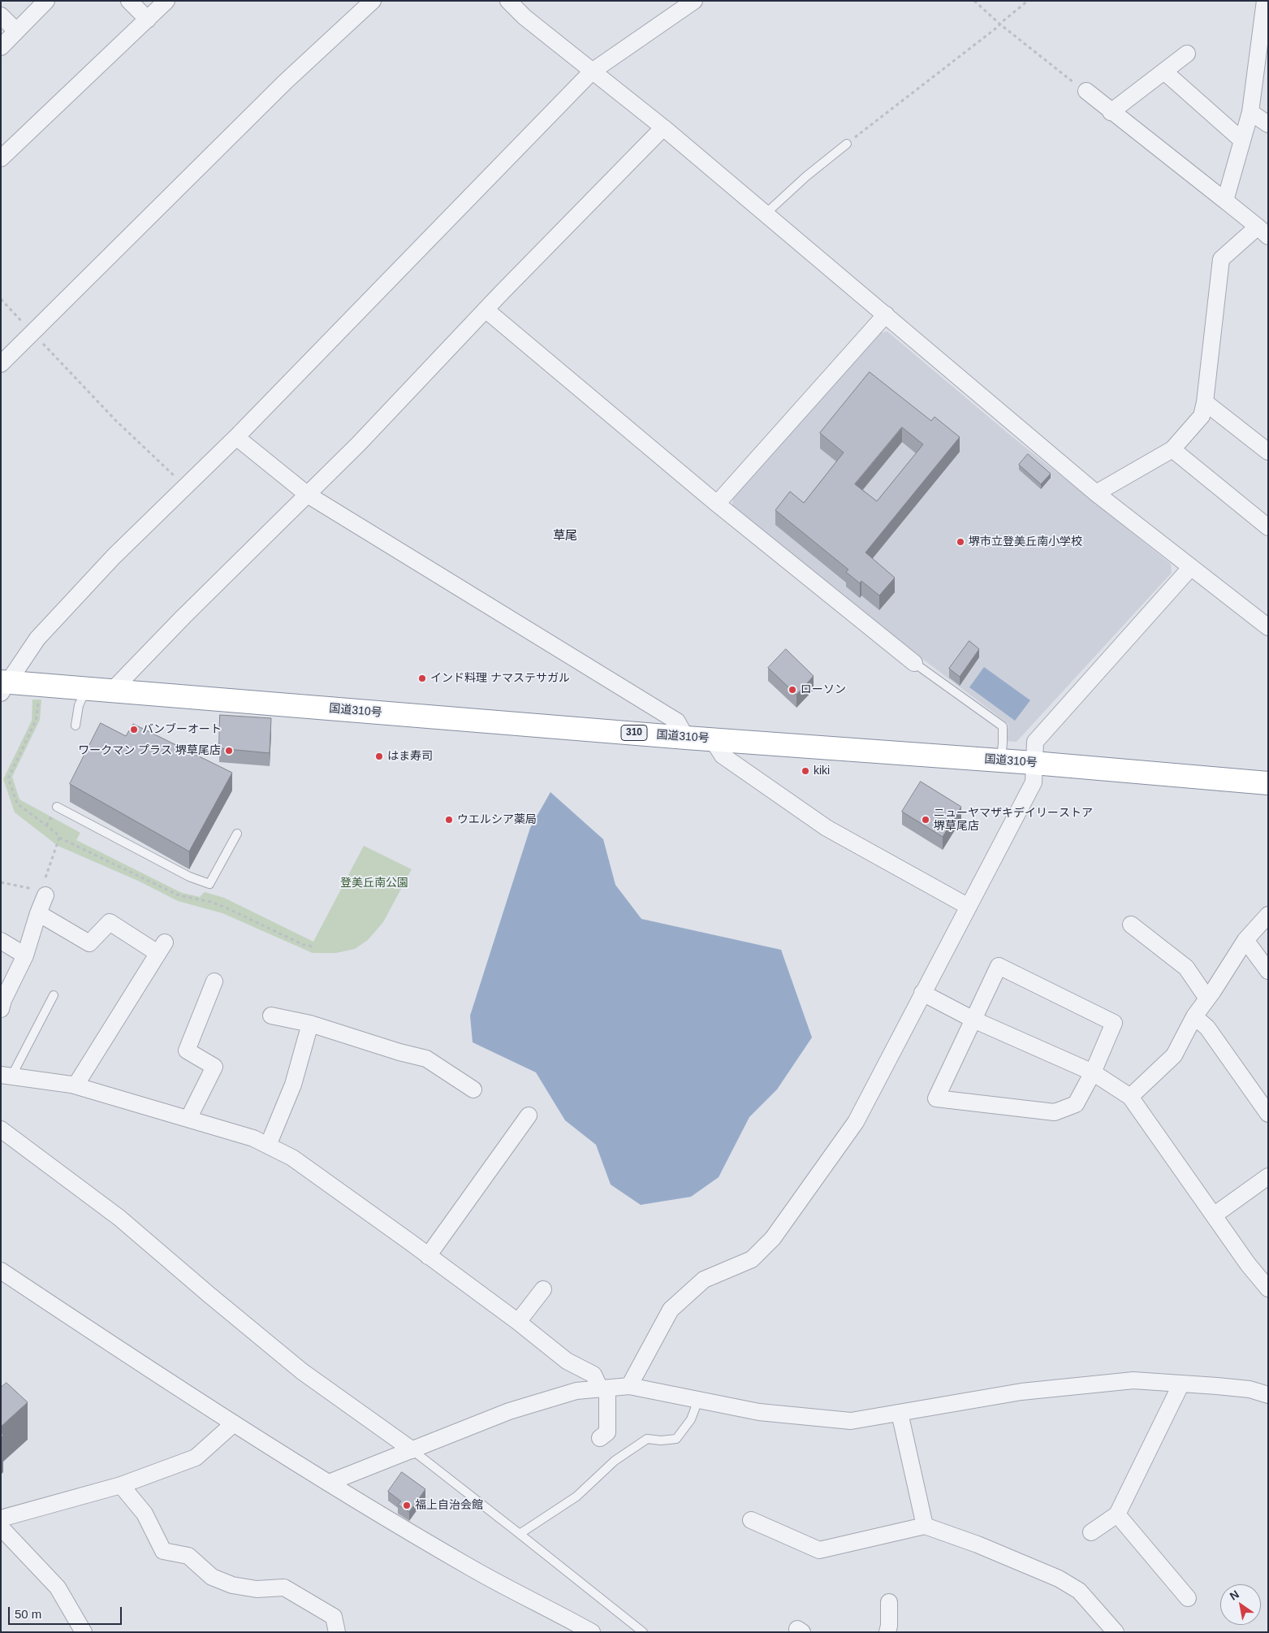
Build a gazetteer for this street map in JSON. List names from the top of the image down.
{
  "streets": {
    "highway": ["国道310号", "310"]
  },
  "districts": ["草尾"],
  "parks": ["登美丘南公園"],
  "places": [
    "堺市立登美丘南小学校",
    "インド料理 ナマステサガル",
    "ローソン",
    "バンブーオート",
    "ワークマン プラス 堺草尾店",
    "はま寿司",
    "kiki",
    "ウエルシア薬局",
    "ニューヤマザキデイリーストア 堺草尾店",
    "福上自治会館"
  ],
  "scale_bar": "50 m",
  "north": "top left"
}
